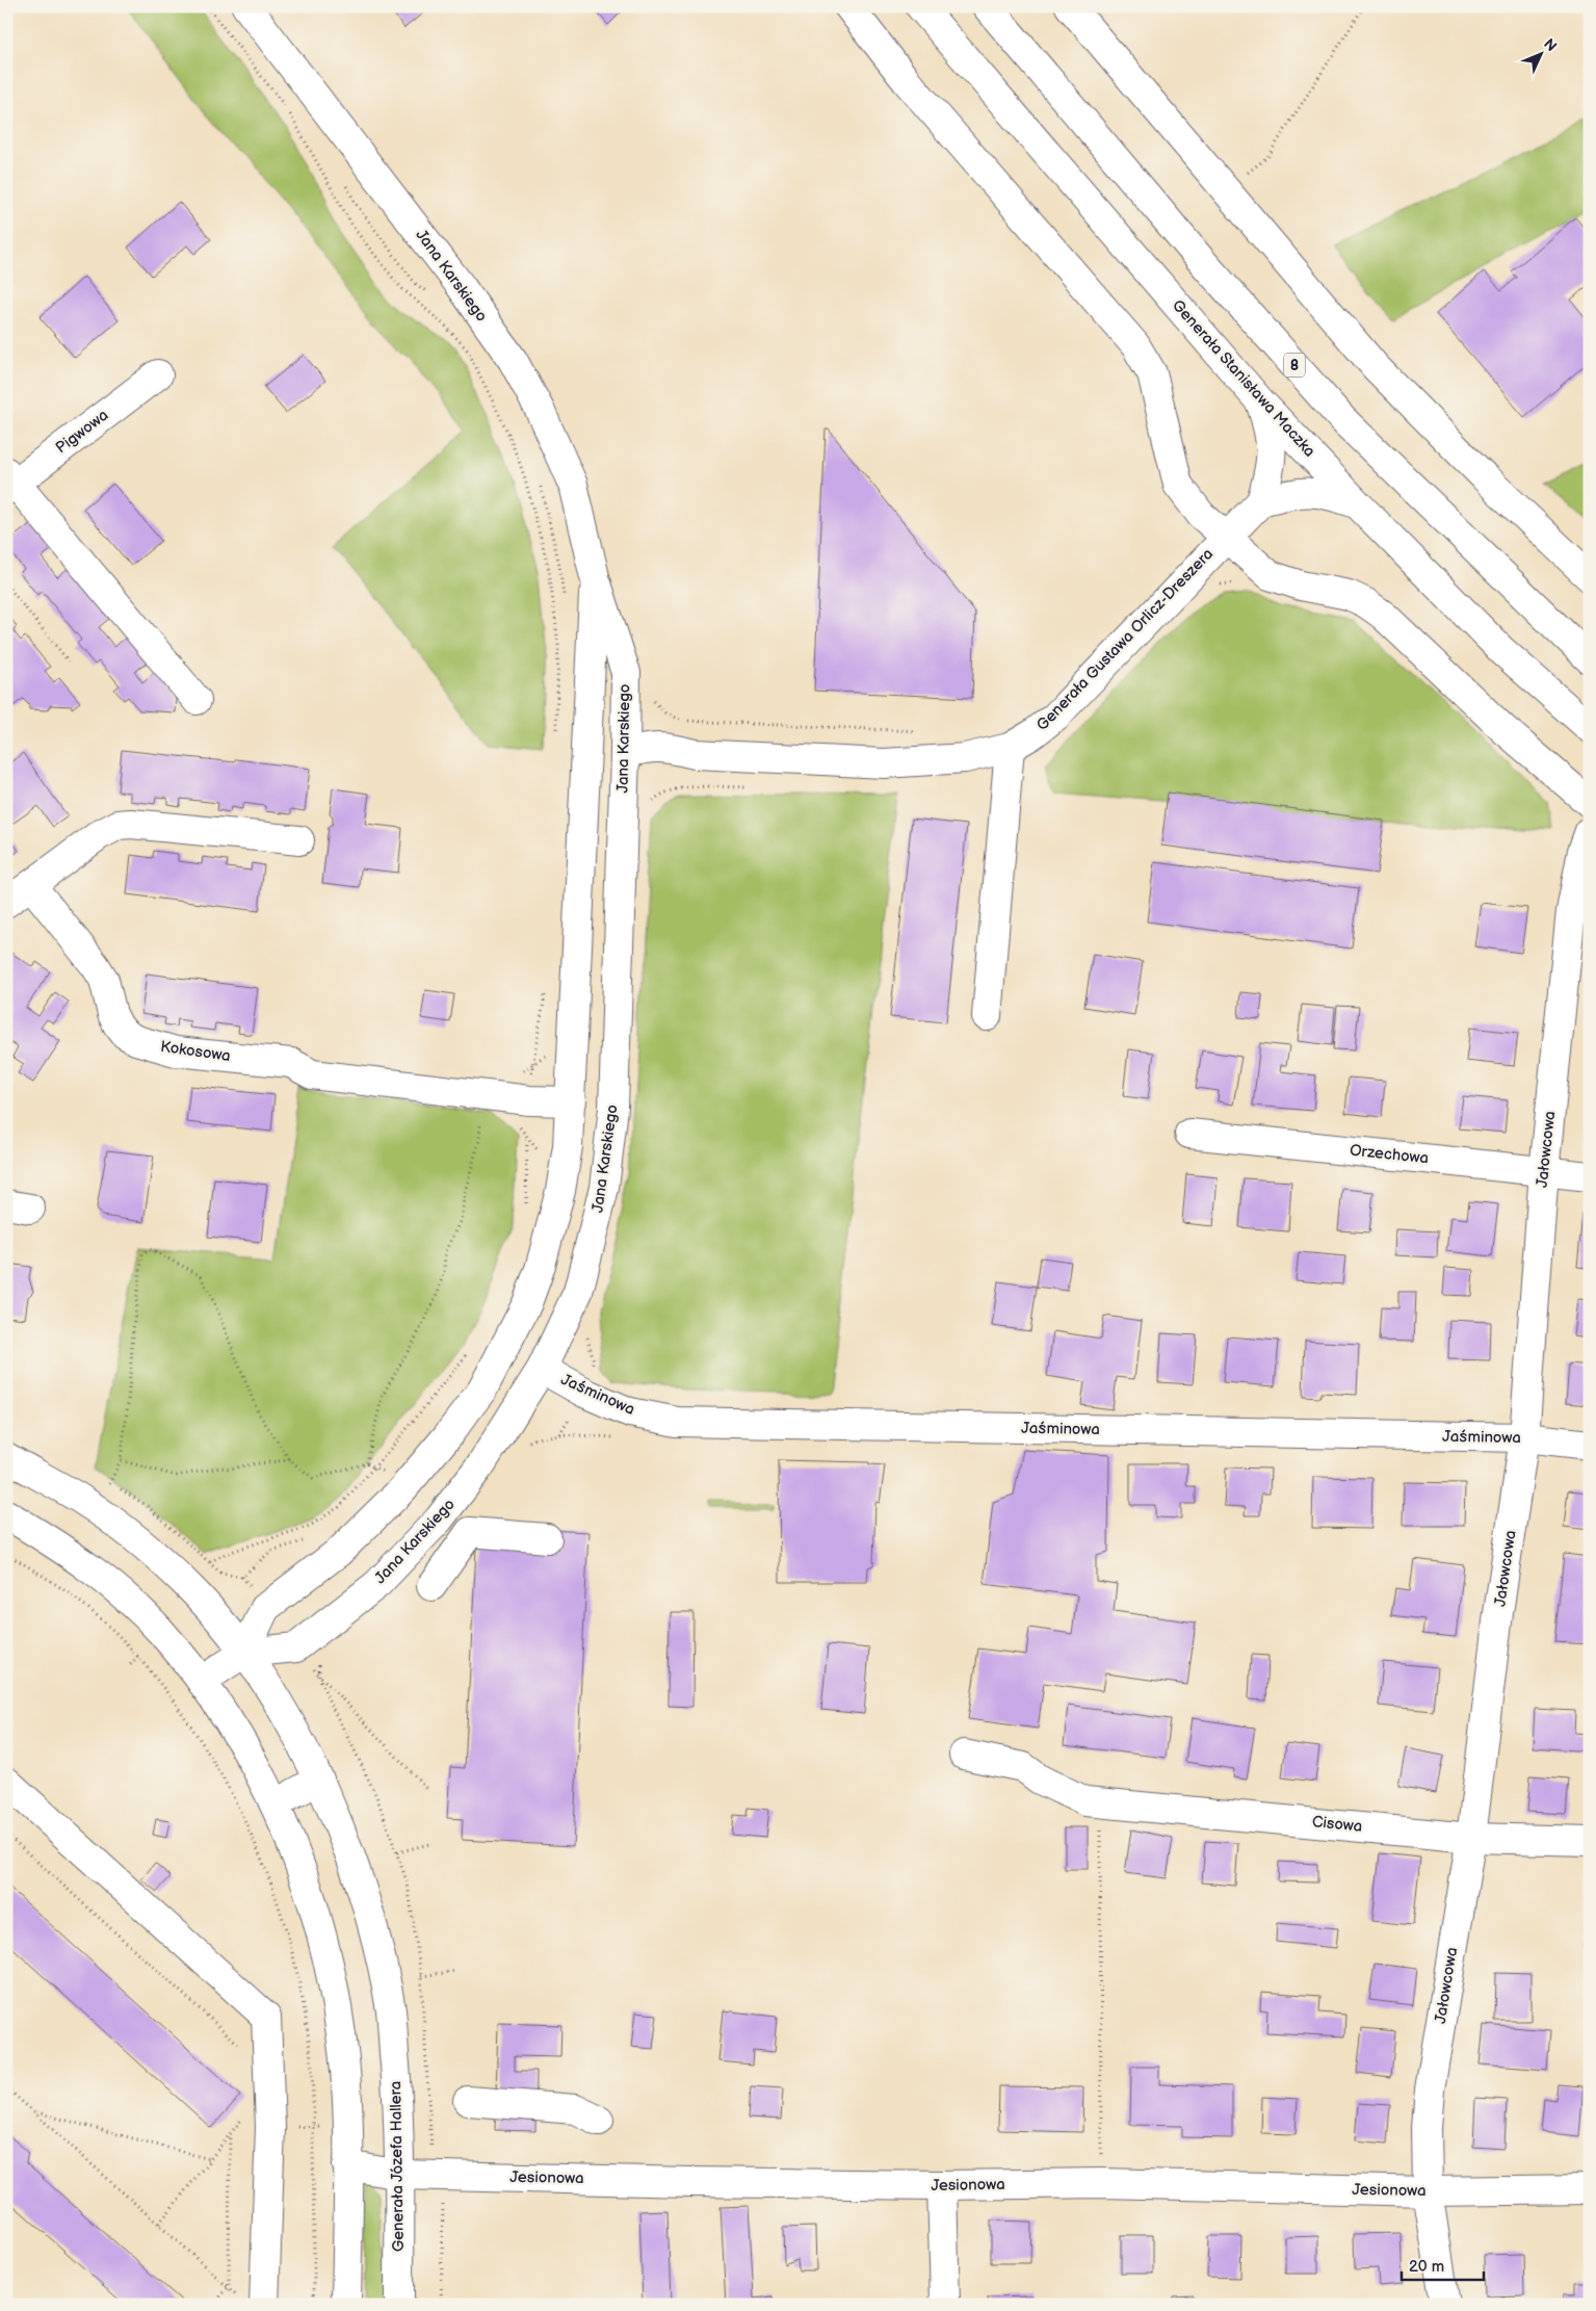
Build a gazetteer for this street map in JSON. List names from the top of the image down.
{
  "streets": {
    "main road": [
      "Jana Karskiego",
      "8",
      "Generała Stanisława Maczka",
      "Pigwowa",
      "Generała Gustawa Orlicz-Dreszera",
      "Kokosowa",
      "Jałowcowa",
      "Orzechowa",
      "Jaśminowa",
      "Cisowa",
      "Generała Józefa Hallera",
      "Jesionowa"
    ]
  },
  "crossings": [
    ["Jana Karskiego", "Generała Gustawa Orlicz-Dreszera"],
    ["Jana Karskiego", "Jaśminowa"],
    ["Jana Karskiego", "Generała Józefa Hallera"],
    ["Jałowcowa", "Orzechowa"],
    ["Jałowcowa", "Jaśminowa"],
    ["Jałowcowa", "Cisowa"],
    ["Jałowcowa", "Jesionowa"],
    ["Generała Józefa Hallera", "Jesionowa"]
  ],
  "scale_bar": "20 m",
  "north": "top right"
}
